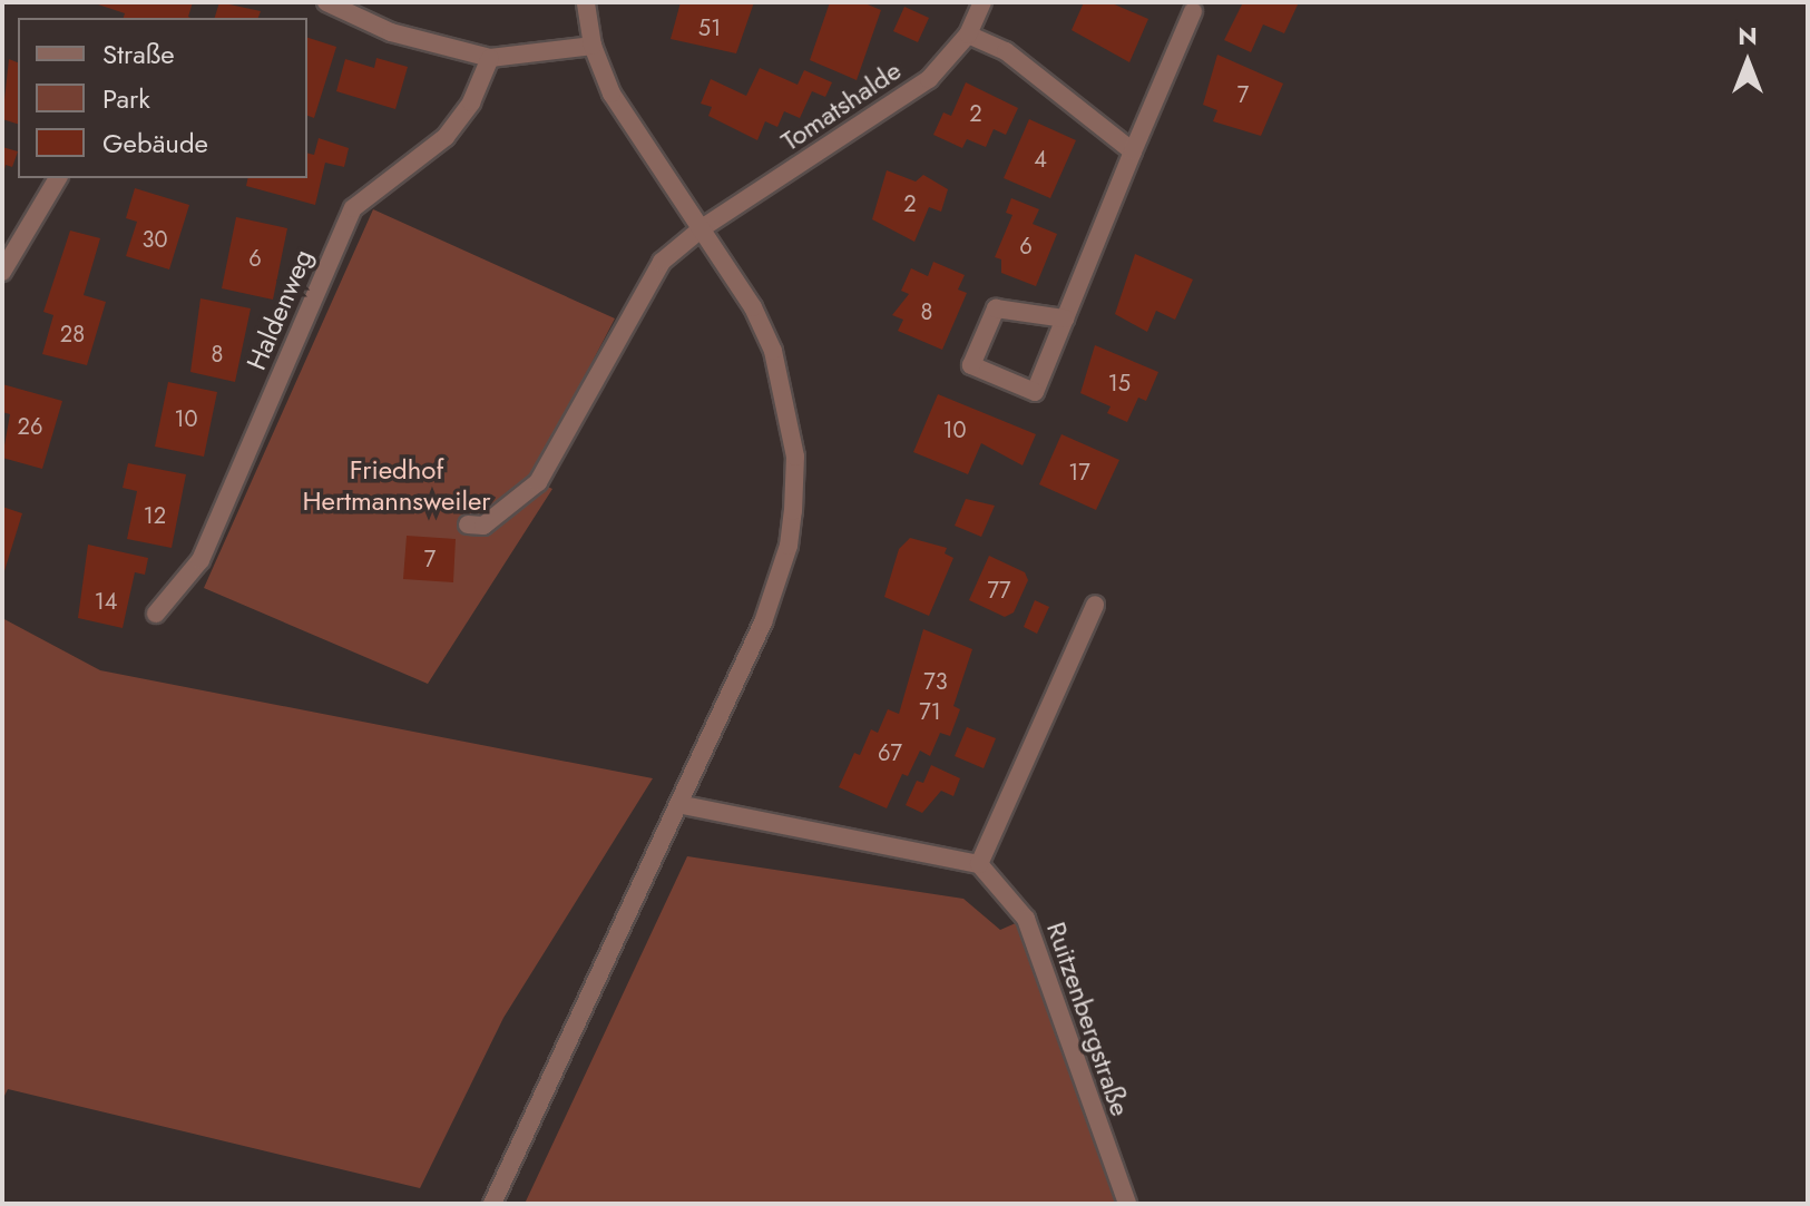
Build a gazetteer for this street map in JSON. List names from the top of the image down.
{
  "streets": {
    "street": ["Tomatshalde", "Haldenweg", "Ruitzenbergstraße"]
  },
  "parks": ["Friedhof Hertmannsweiler"],
  "house_numbers": [
    "51",
    "7",
    "2",
    "4",
    "2",
    "30",
    "6",
    "6",
    "8",
    "28",
    "8",
    "15",
    "10",
    "26",
    "10",
    "17",
    "12",
    "7",
    "77",
    "14",
    "73",
    "71",
    "67"
  ],
  "legend": ["Straße", "Park", "Gebäude"],
  "north": "top"
}
